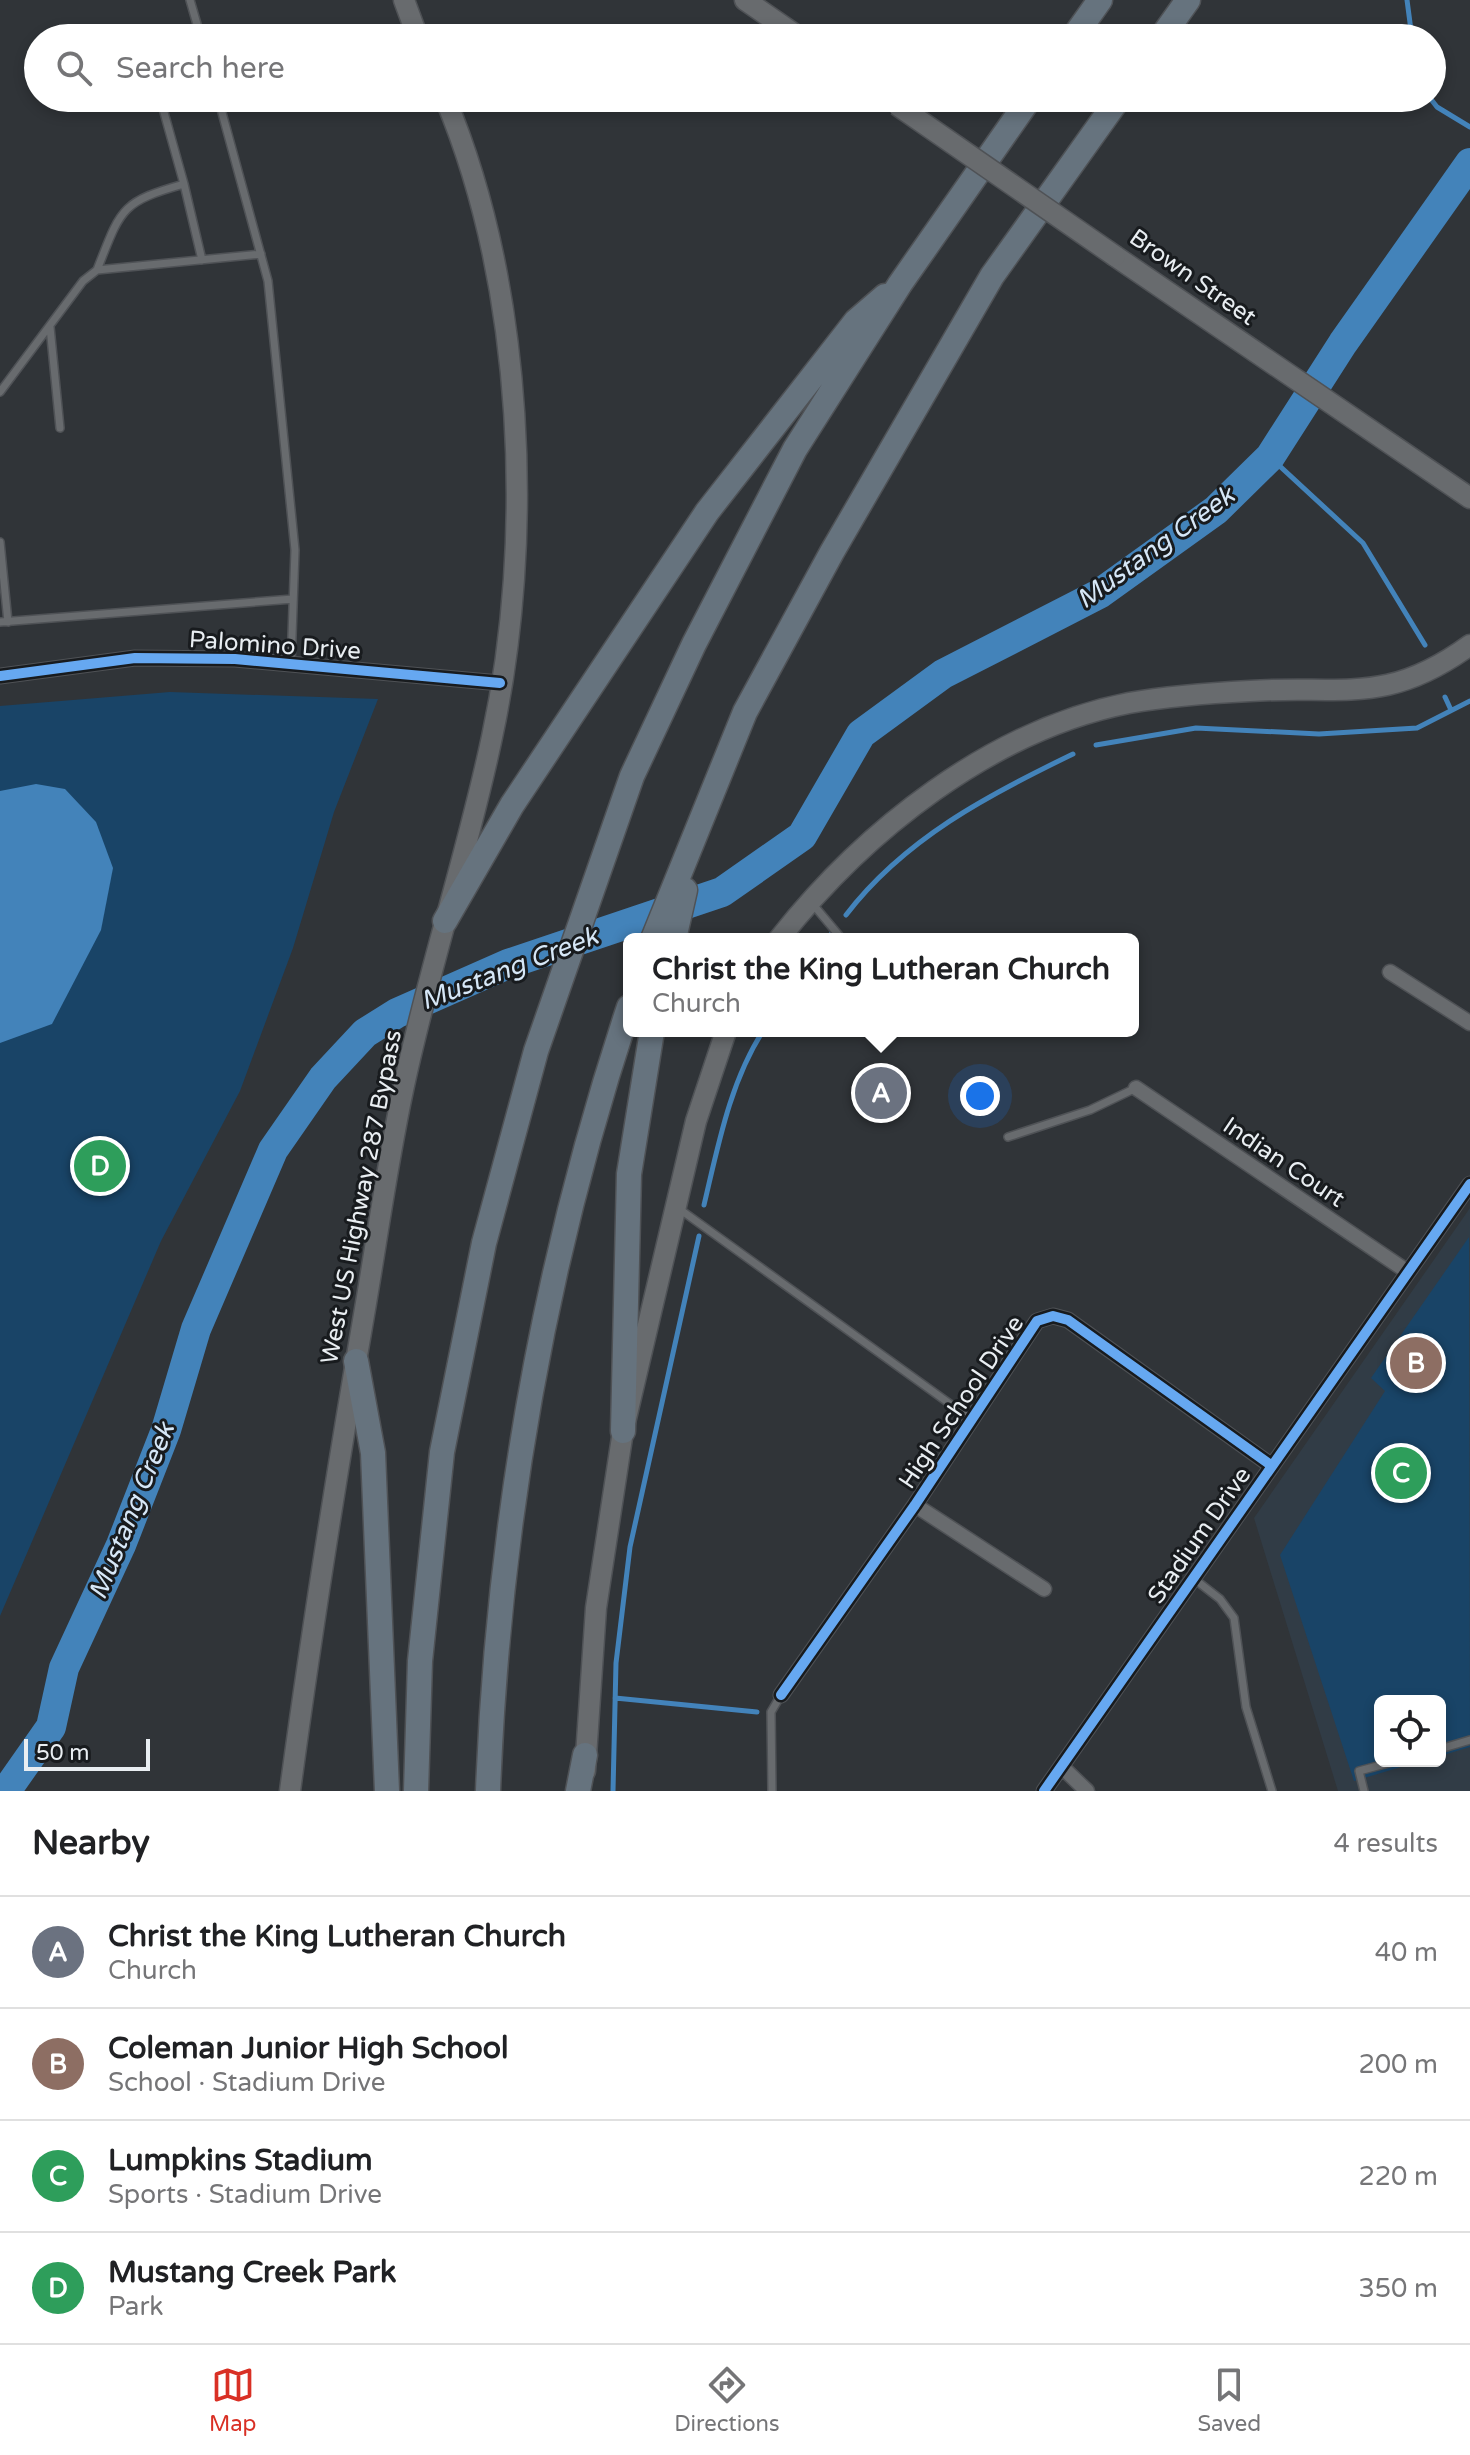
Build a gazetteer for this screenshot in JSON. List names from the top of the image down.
{
  "streets": {
    "main road": ["Brown Street", "West US Highway 287 Bypass"],
    "street": [
      "Palomino Drive",
      "Indian Court",
      "High School Drive",
      "Stadium Drive"
    ]
  },
  "crossings": [
    ["Palomino Drive", "West US Highway 287 Bypass"],
    ["Indian Court", "Stadium Drive"],
    ["High School Drive", "Stadium Drive"]
  ],
  "water": ["Mustang Creek"],
  "scale_bar": "50 m",
  "page": {
    "search": "Search here",
    "popup": ["Christ the King Lutheran Church", "Church"],
    "pins": [
      "A",
      "D",
      "B",
      "C"
    ],
    "scale": "50 m",
    "heading": ["Nearby", "4 results"],
    "list": [
      {
        "mark": "A",
        "name": "Christ the King Lutheran Church",
        "note": "Church",
        "value": "40 m"
      },
      {
        "mark": "B",
        "name": "Coleman Junior High School",
        "note": "School · Stadium Drive",
        "value": "200 m"
      },
      {
        "mark": "C",
        "name": "Lumpkins Stadium",
        "note": "Sports · Stadium Drive",
        "value": "220 m"
      },
      {
        "mark": "D",
        "name": "Mustang Creek Park",
        "note": "Park",
        "value": "350 m"
      }
    ],
    "nav": ["Map", "Directions", "Saved"]
  }
}
